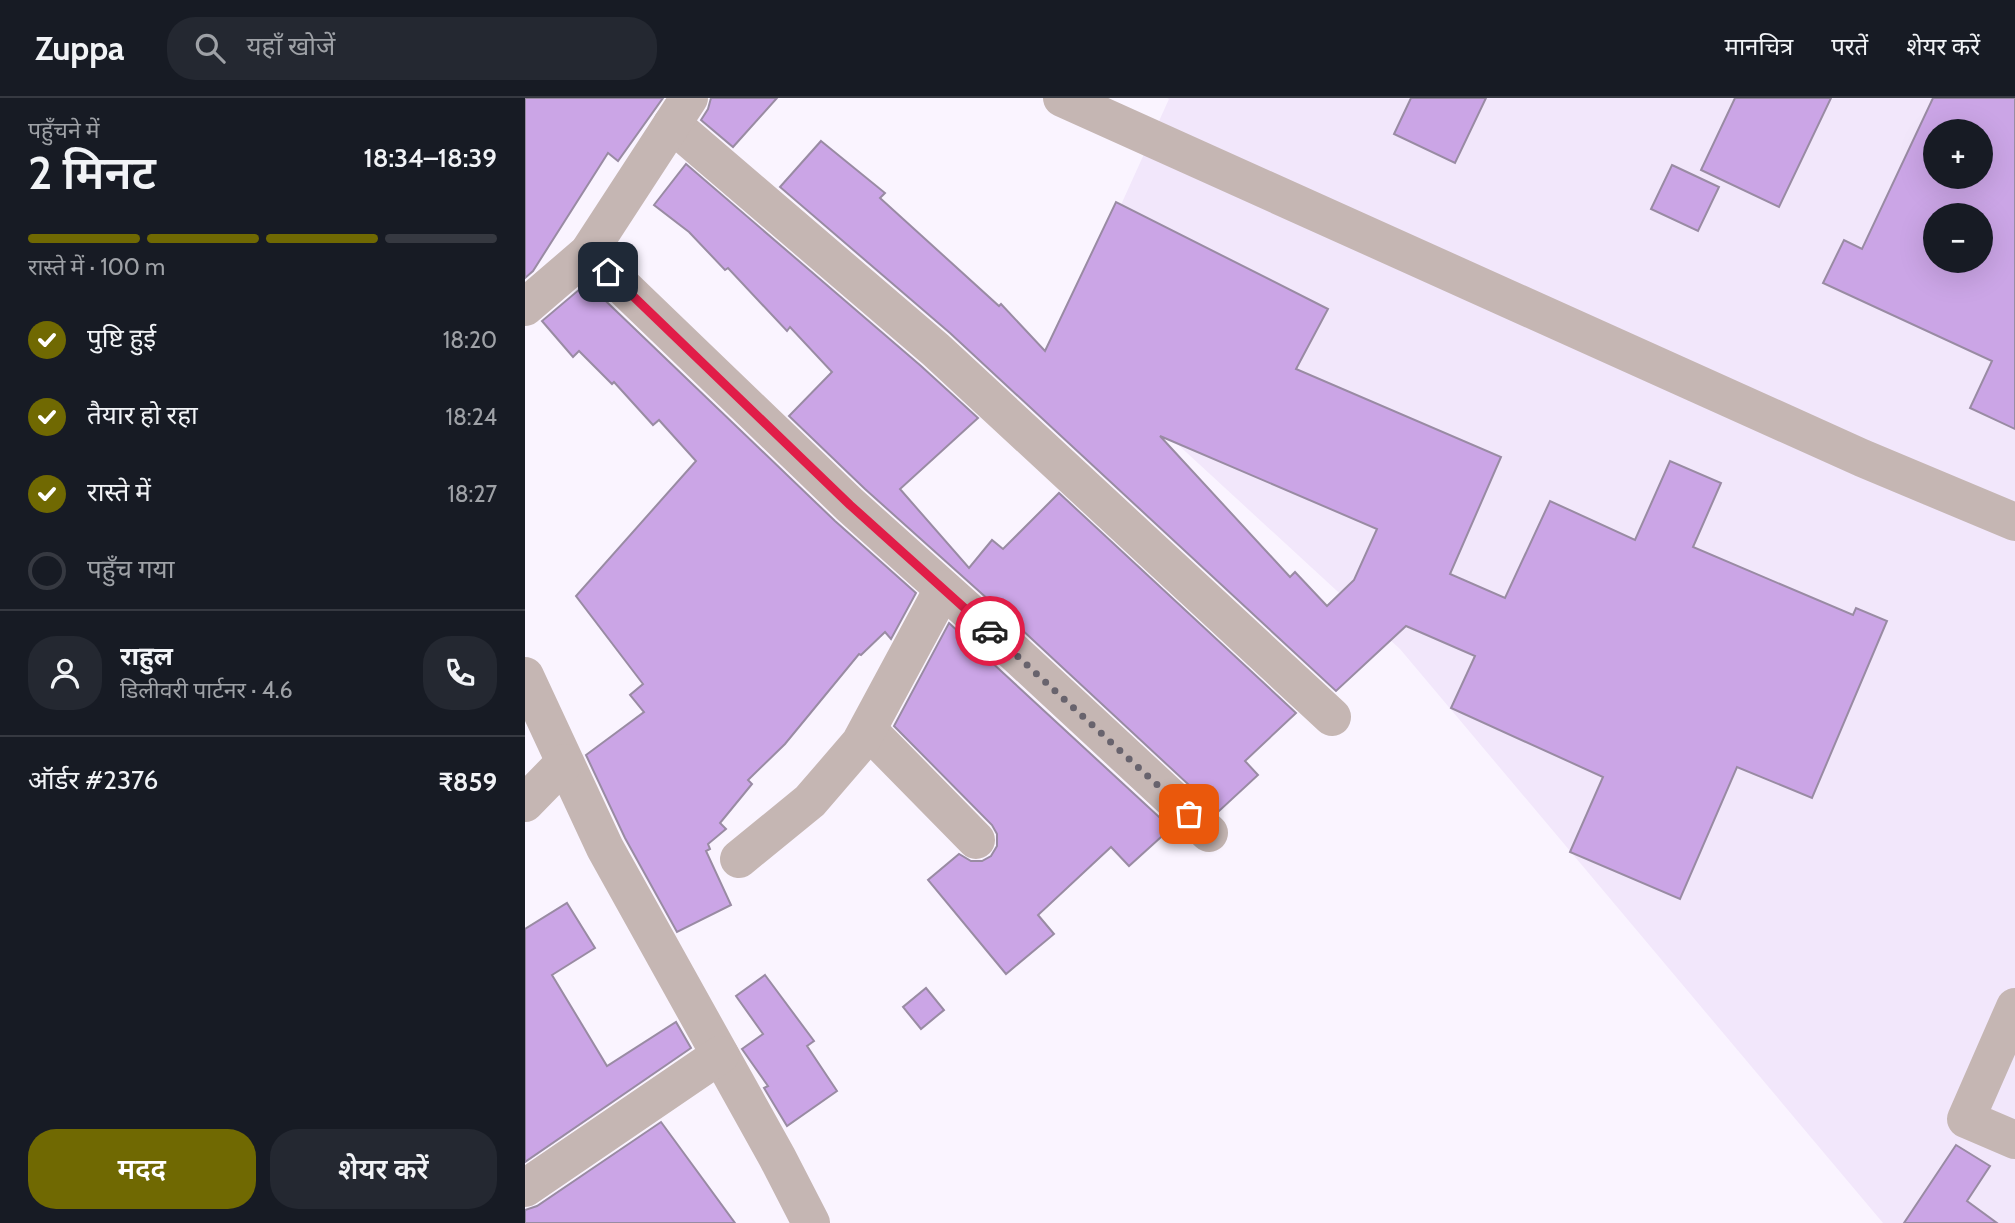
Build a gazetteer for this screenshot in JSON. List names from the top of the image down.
{
  "page": {
    "header": "Zuppa",
    "search": "यहाँ खोजें",
    "nav": ["मानचित्र", "परतें", "शेयर करें"],
    "heading": ["2 मिनट", "पहुँचने में", "18:34–18:39"],
    "panel": [
      "राहुल",
      "डिलीवरी पार्टनर · 4.6",
      "ऑर्डर #2376",
      "₹859"
    ],
    "map_buttons": ["+", "−"],
    "bar": "रास्ते में · 100 m",
    "list": [
      ["पुष्टि हुई", "18:20"],
      ["तैयार हो रहा", "18:24"],
      ["रास्ते में", "18:27"],
      "पहुँच गया"
    ],
    "buttons": ["मदद", "शेयर करें"]
  }
}
